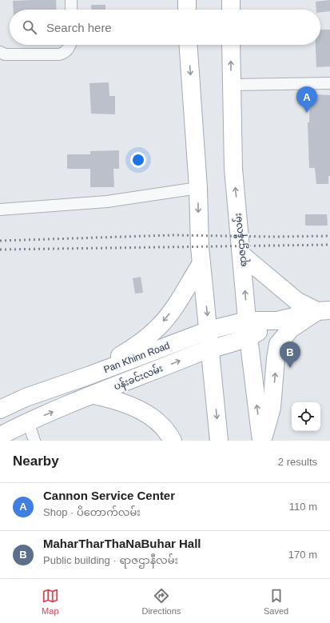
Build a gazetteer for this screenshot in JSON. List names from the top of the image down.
{
  "streets": {
    "main road": ["ရာဇဌာနီလမ်း", "Pan Khinn Road", "ပန်းခင်းလမ်း"]
  },
  "crossings": [
    ["ရာဇဌာနီလမ်း", "Pan Khinn Road"],
    ["ရာဇဌာနီလမ်း", "ပန်းခင်းလမ်း"],
    ["Pan Khinn Road", "ပန်းခင်းလမ်း"]
  ],
  "page": {
    "search": "Search here",
    "pins": ["A", "B"],
    "heading": ["Nearby", "2 results"],
    "list": [
      {
        "mark": "A",
        "name": "Cannon Service Center",
        "note": "Shop · ပိတောက်လမ်း",
        "value": "110 m"
      },
      {
        "mark": "B",
        "name": "MaharTharThaNaBuhar Hall",
        "note": "Public building · ရာဇဌာနီလမ်း",
        "value": "170 m"
      }
    ],
    "nav": ["Map", "Directions", "Saved"]
  }
}
